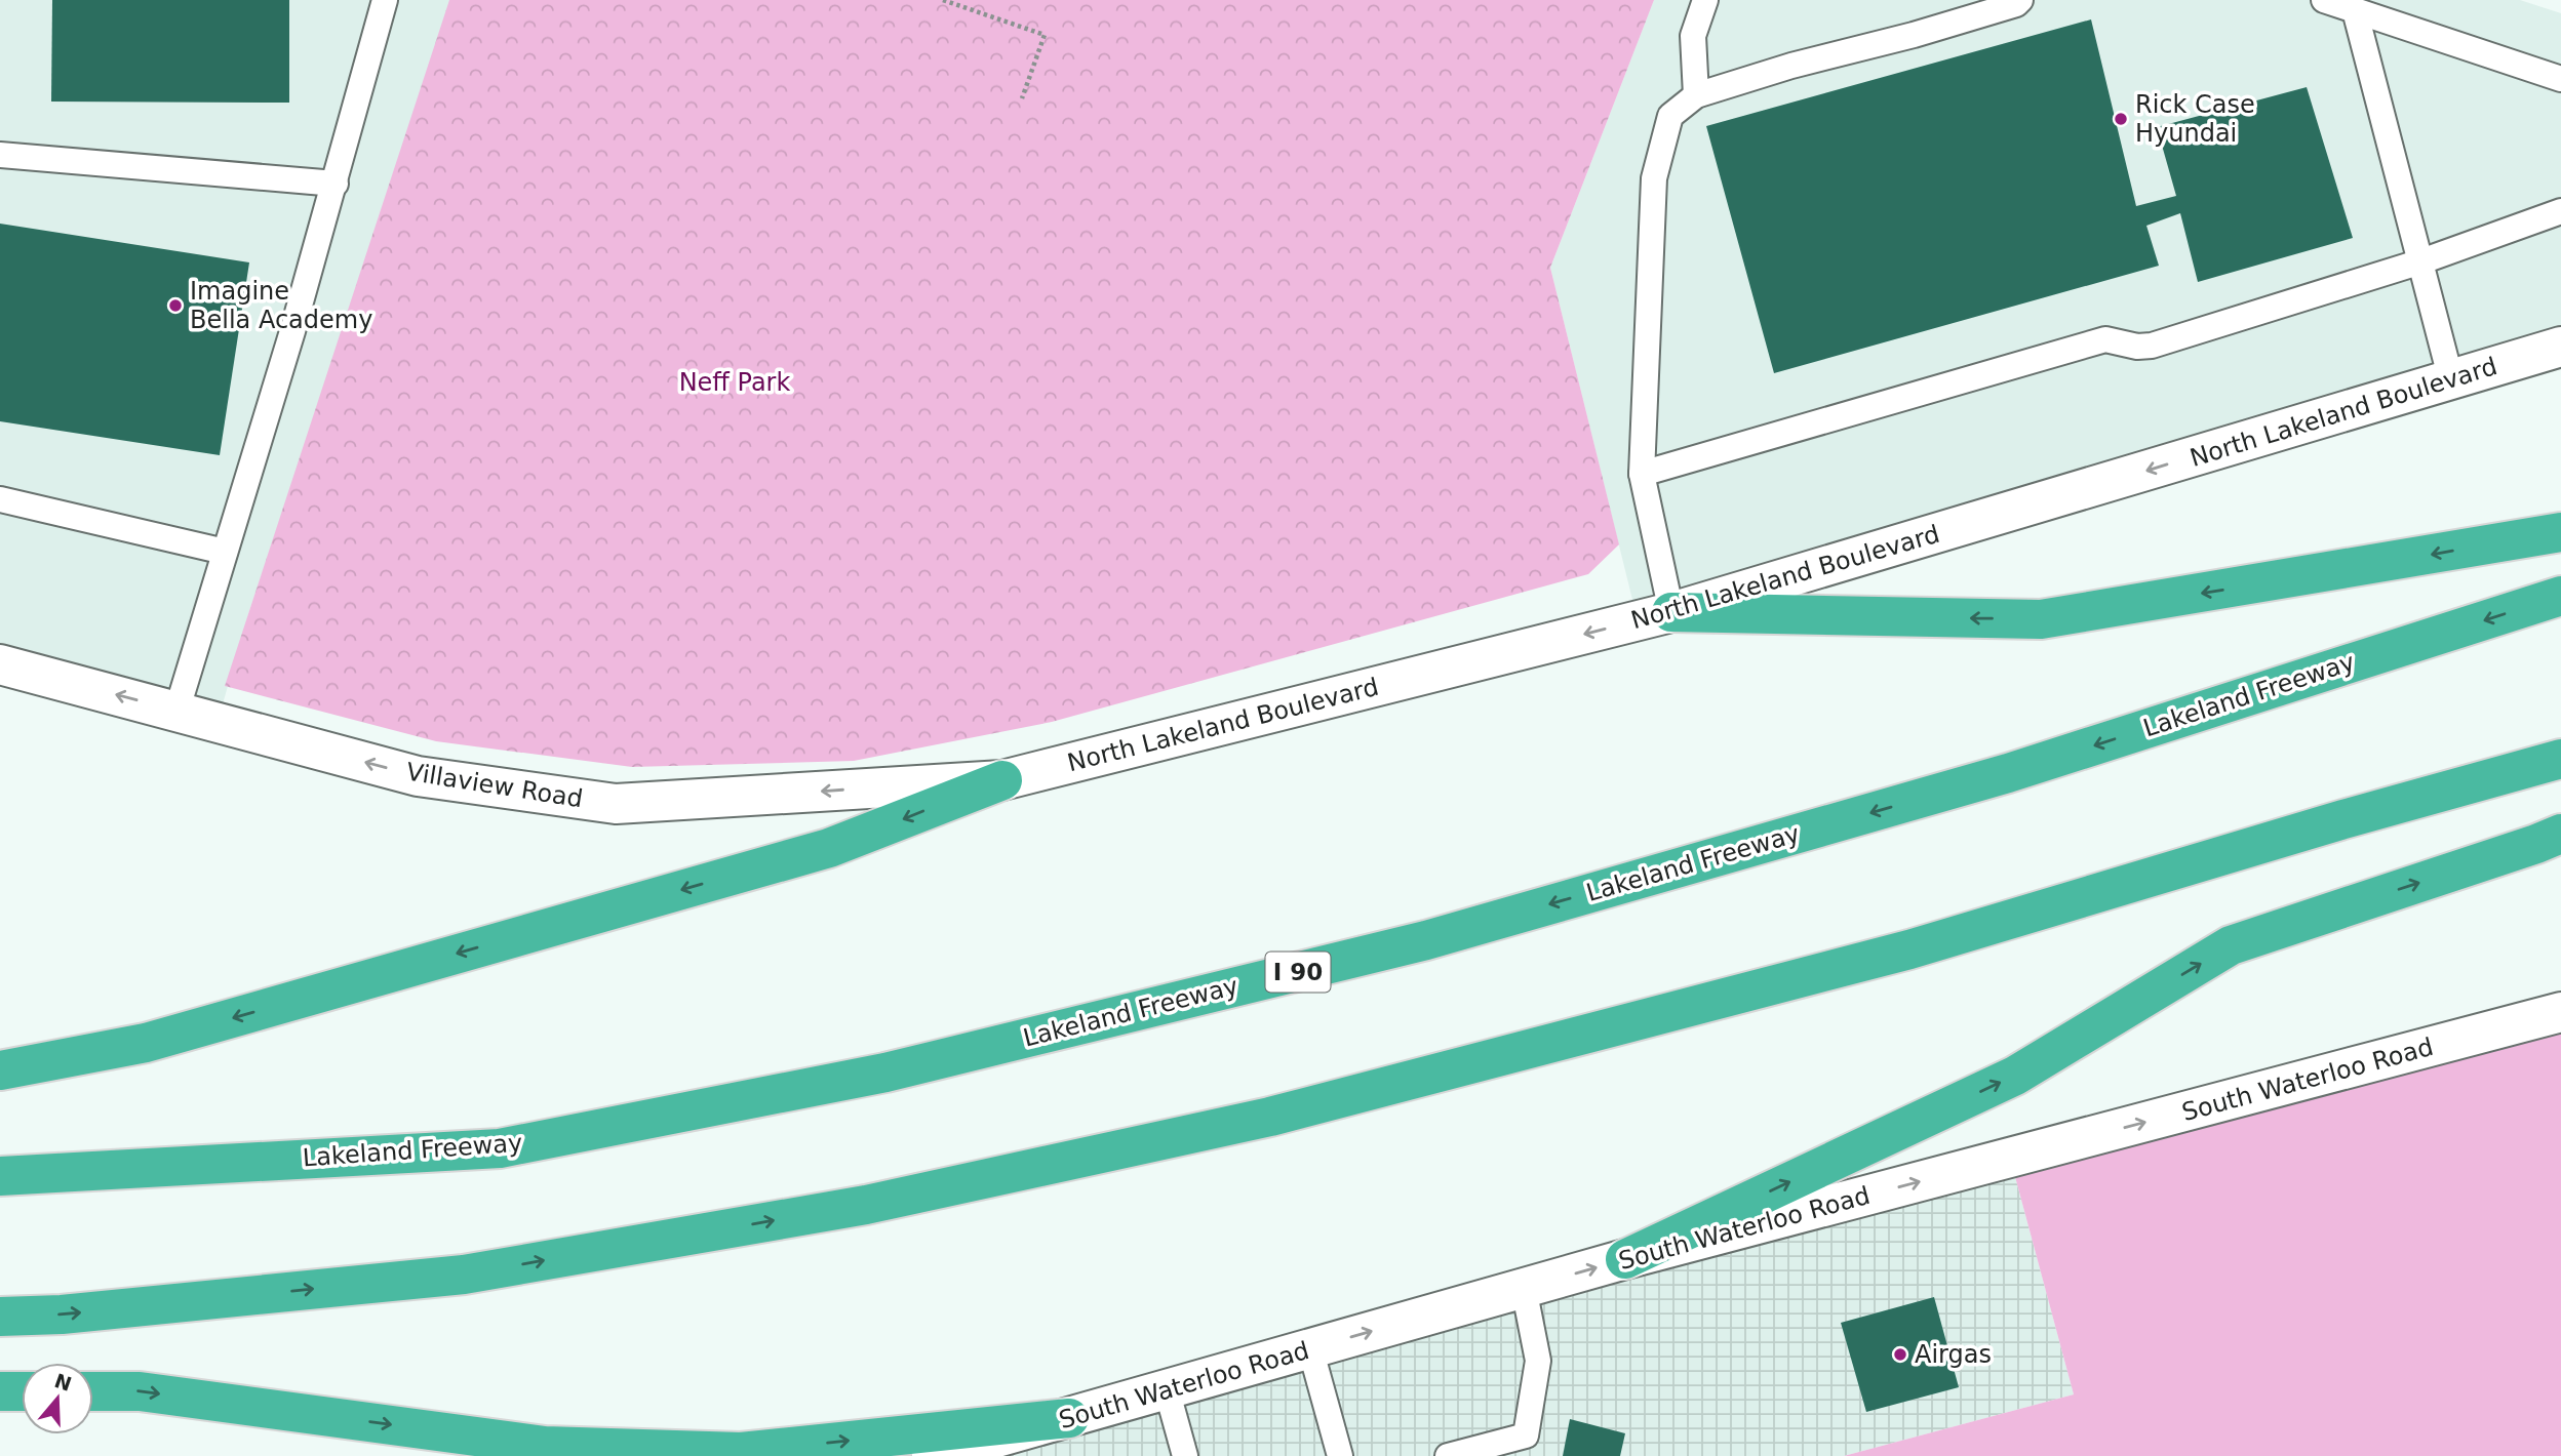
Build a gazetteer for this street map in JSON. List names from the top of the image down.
{
  "streets": {
    "highway": ["Lakeland Freeway", "I 90"],
    "street": ["North Lakeland Boulevard", "Villaview Road", "South Waterloo Road"]
  },
  "crossings": [
    ["North Lakeland Boulevard", "Villaview Road"]
  ],
  "one_way": ["North Lakeland Boulevard", "Villaview Road", "South Waterloo Road"],
  "parks": ["Neff Park"],
  "places": ["Rick Case Hyundai", "Imagine Bella Academy", "Airgas"],
  "north": "top"
}
